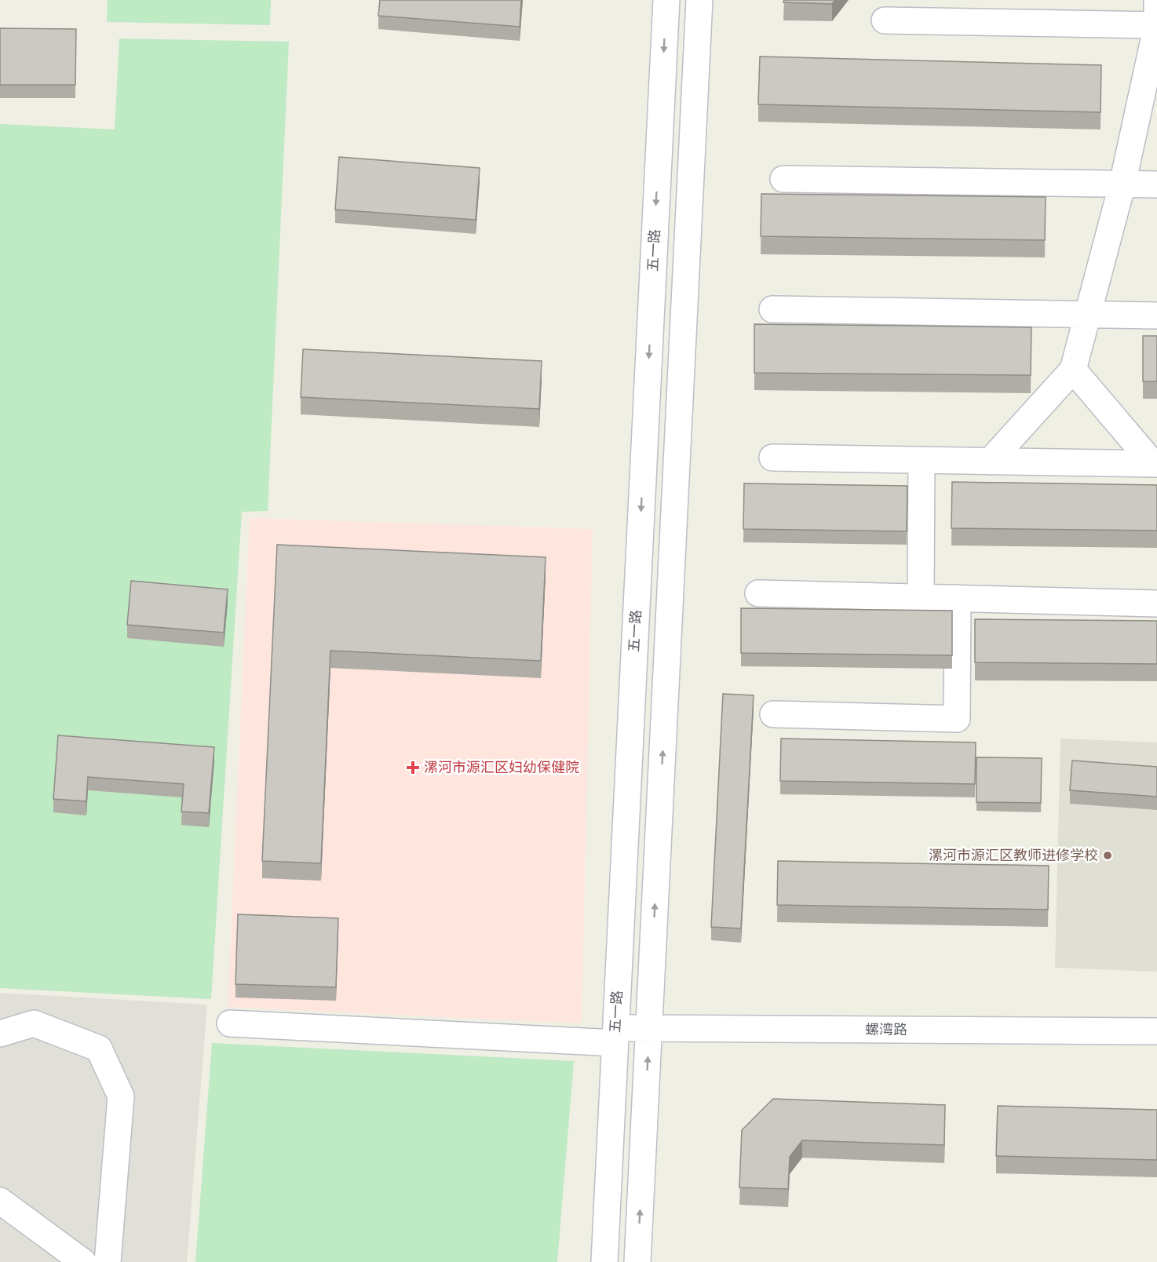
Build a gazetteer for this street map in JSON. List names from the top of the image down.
{
  "streets": {
    "street": ["五一路", "螺湾路"]
  },
  "crossings": [
    ["五一路", "螺湾路"]
  ],
  "places": {
    "health": ["漯河市源汇区妇幼保健院"],
    "other": ["漯河市源汇区教师进修学校"]
  }
}
